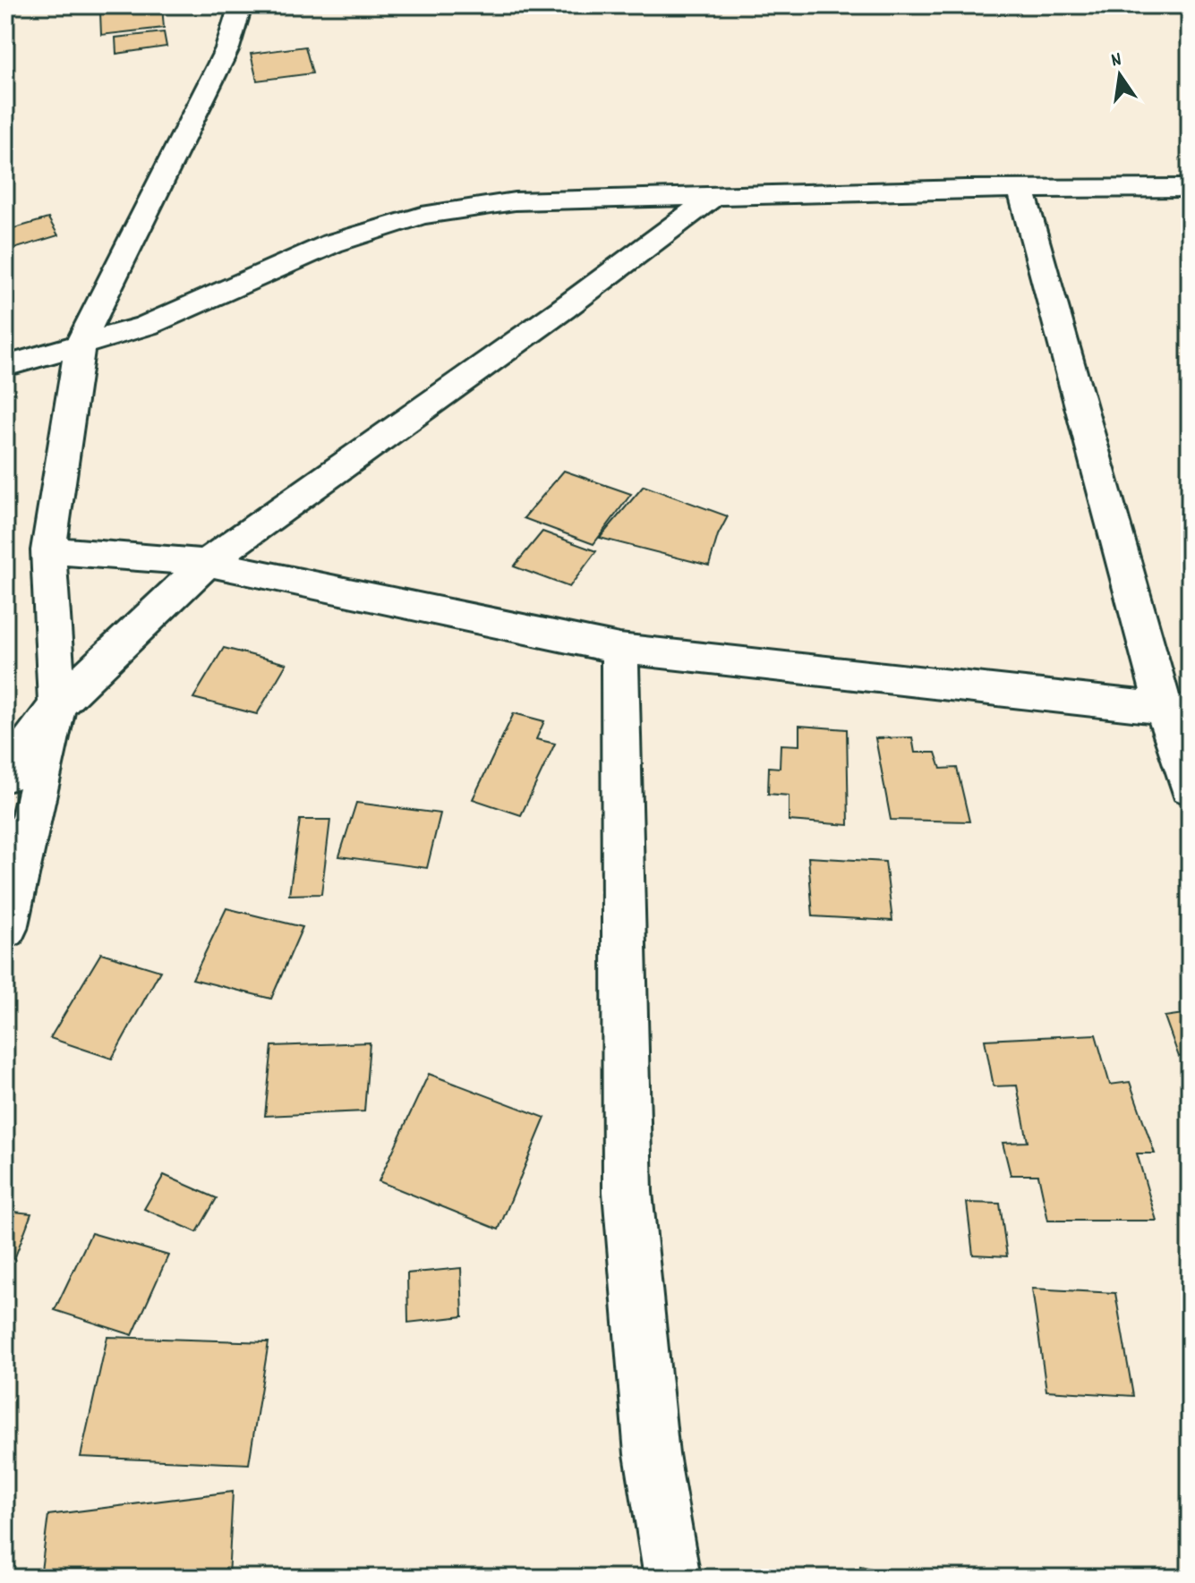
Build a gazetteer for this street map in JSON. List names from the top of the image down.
{
  "north": "top"
}
